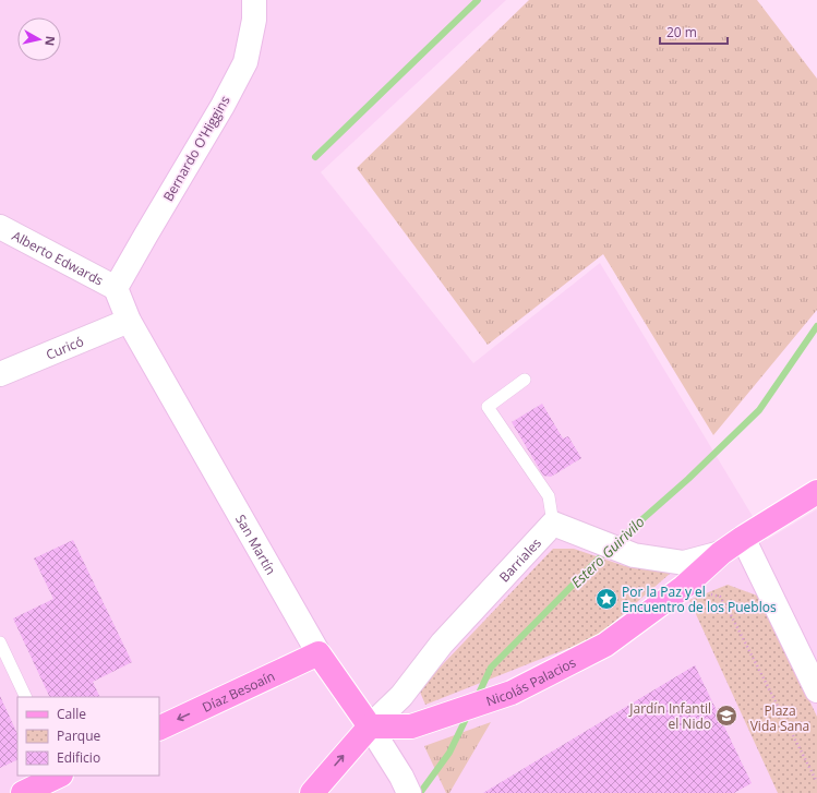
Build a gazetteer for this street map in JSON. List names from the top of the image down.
{
  "streets": {
    "main road": ["San Martín", "Nicolás Palacios", "Díaz Besoaín"],
    "street": [
      "Bernardo O'Higgins",
      "Alberto Edwards",
      "Curicó",
      "Barriales"
    ]
  },
  "crossings": [
    ["Bernardo O'Higgins", "Alberto Edwards"],
    ["Bernardo O'Higgins", "San Martín"],
    ["Alberto Edwards", "San Martín"],
    ["Curicó", "San Martín"],
    ["San Martín", "Barriales"],
    ["San Martín", "Nicolás Palacios"],
    ["San Martín", "Díaz Besoaín"],
    ["Barriales", "Nicolás Palacios"]
  ],
  "water": ["Estero Guirivilo"],
  "parks": ["Plaza Vida Sana"],
  "places": {
    "place": ["Por la Paz y el Encuentro de los Pueblos"],
    "school or university": ["Jardín Infantil el Nido"]
  },
  "legend": ["Calle", "Parque", "Edificio"],
  "scale_bar": "20 m",
  "north": "right"
}
